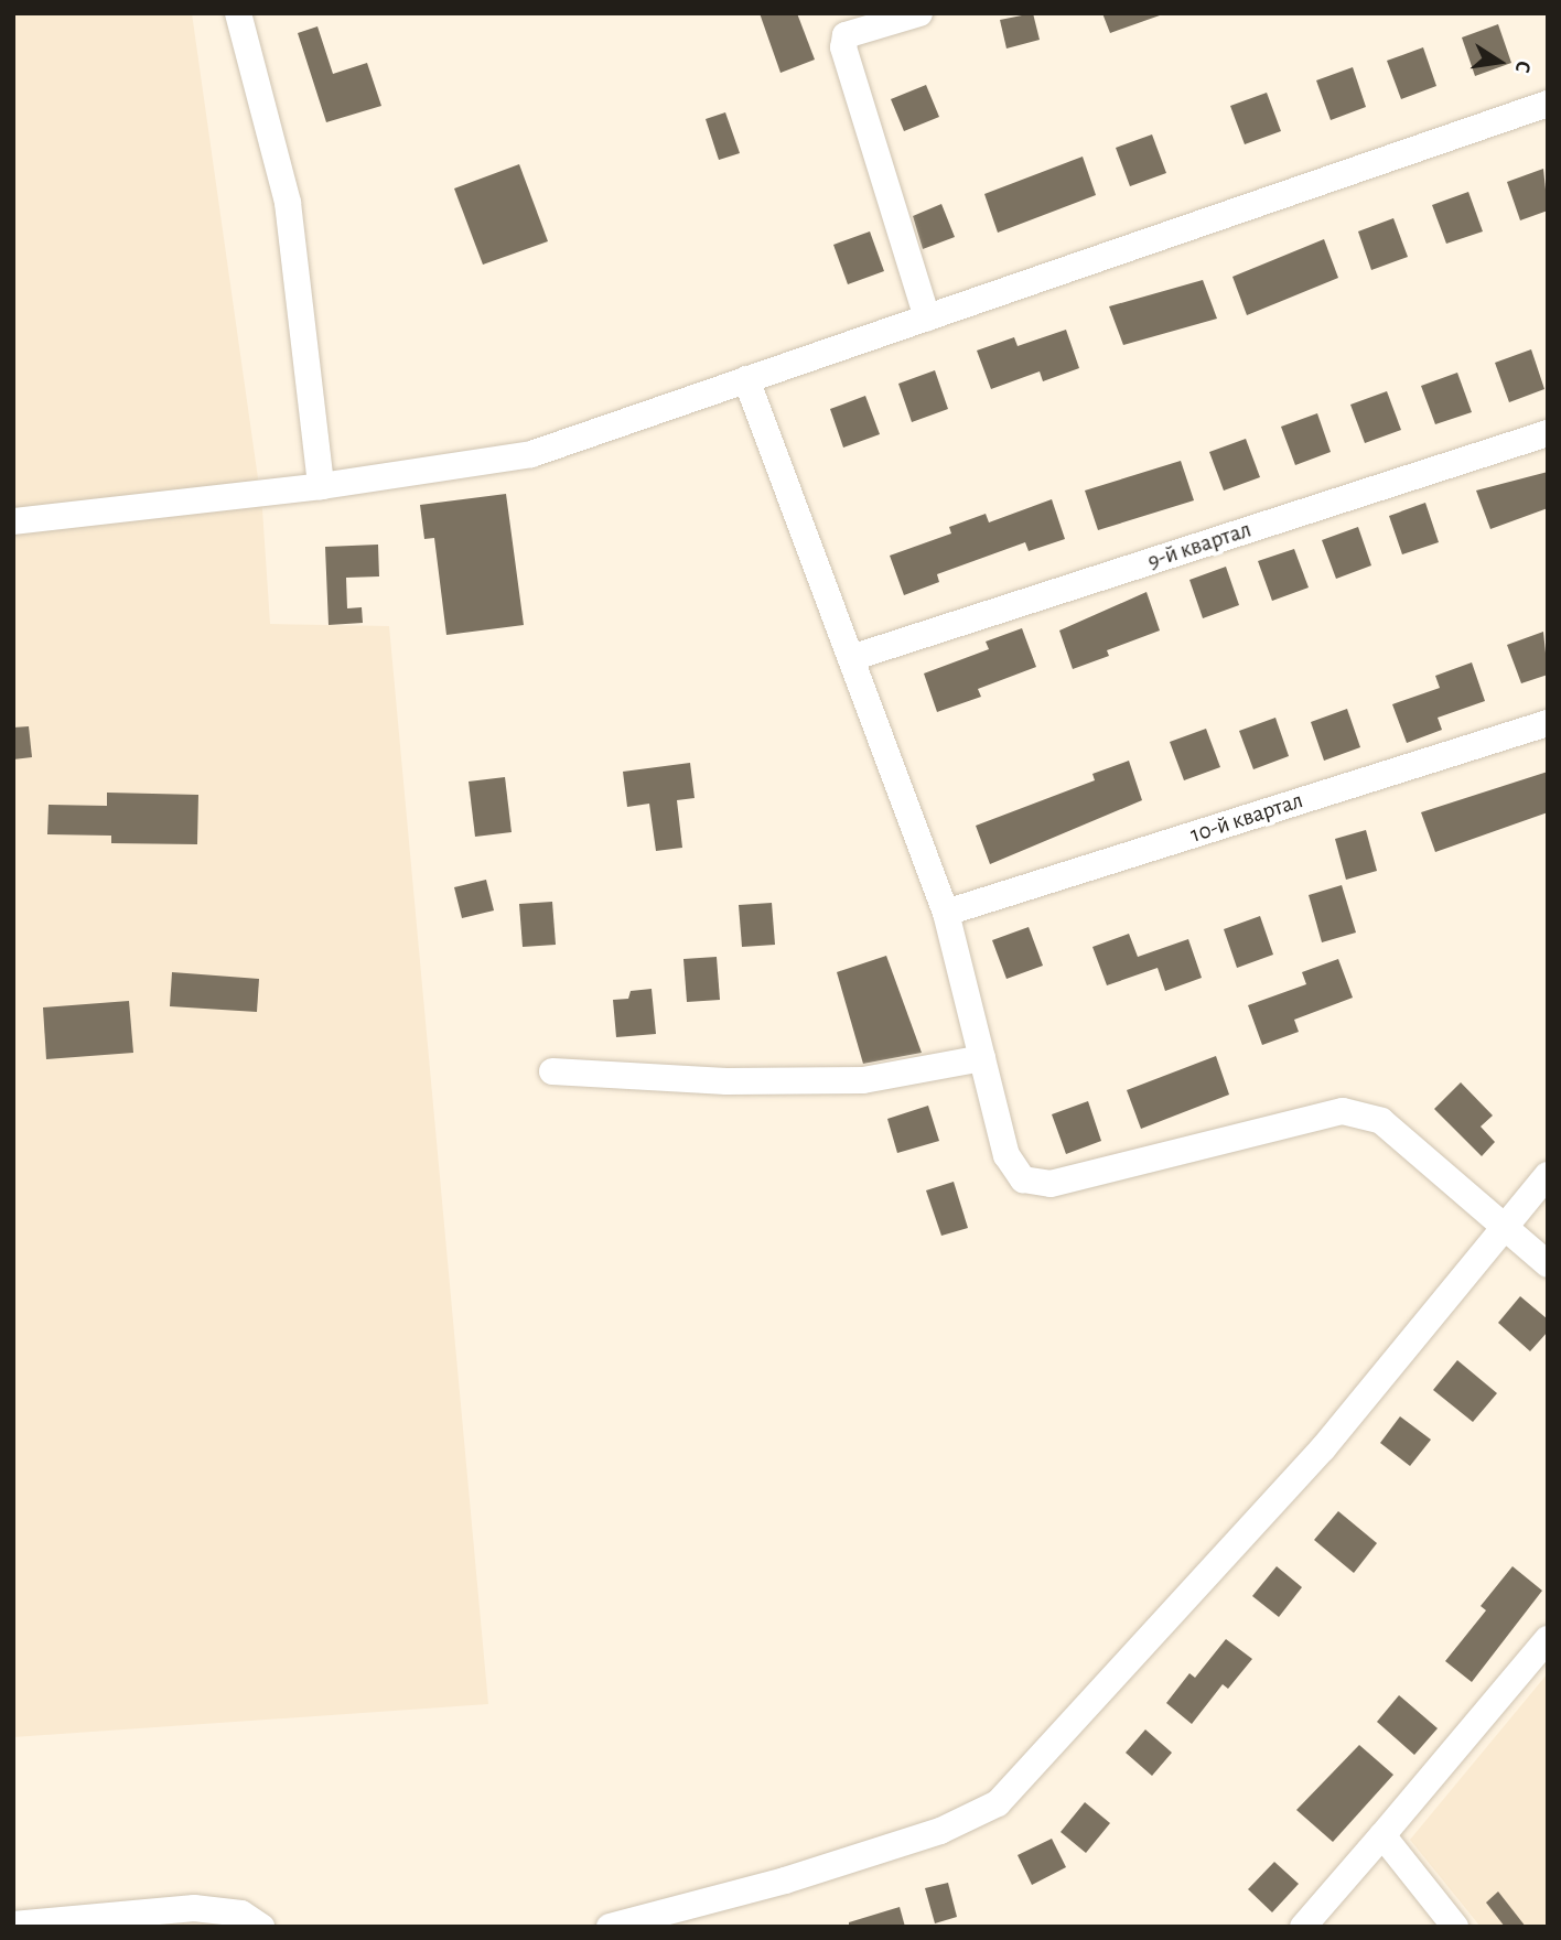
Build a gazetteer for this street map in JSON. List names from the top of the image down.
{
  "streets": {
    "street": ["9-й квартал", "10-й квартал"]
  },
  "north": "right"
}
